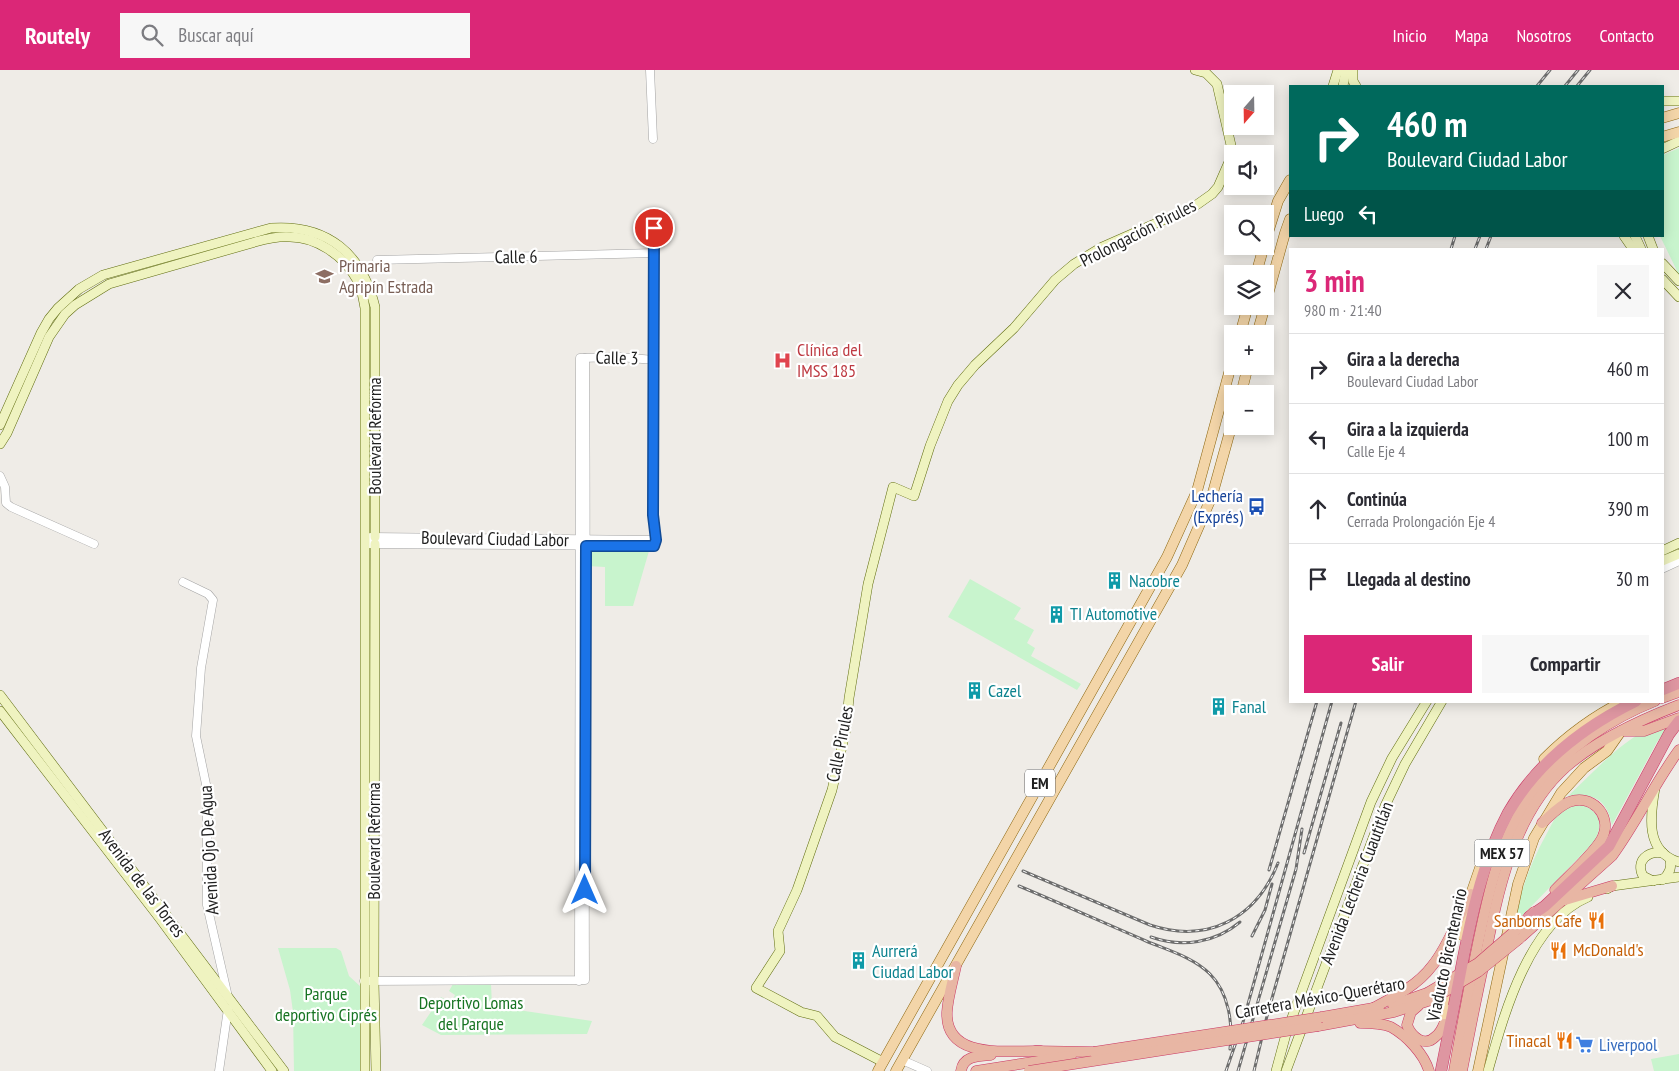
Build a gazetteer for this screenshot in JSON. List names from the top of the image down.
{
  "streets": {
    "highway": ["MEX 57", "Viaducto Bicentenario", "Carretera México-Querétaro"],
    "main road": [
      "Prolongación Pirules",
      "Boulevard Reforma",
      "Calle Pirules",
      "EM",
      "Avenida de las Torres",
      "Avenida Lecheria Cuautitlán"
    ],
    "street": [
      "Calle 6",
      "Calle 3",
      "Boulevard Ciudad Labor",
      "Avenida Ojo De Agua"
    ]
  },
  "crossings": [
    ["Prolongación Pirules", "Calle Pirules"],
    ["Calle 3", "Boulevard Ciudad Labor"],
    ["Boulevard Reforma", "Boulevard Ciudad Labor"],
    ["Calle Pirules", "EM"],
    ["Avenida Ojo De Agua", "Avenida de las Torres"]
  ],
  "parks": ["Parque deportivo Ciprés", "Deportivo Lomas del Parque"],
  "places": {
    "school or university": ["Primaria Agripín Estrada"],
    "hospital": ["Clínica del IMSS 185"],
    "bus stop": ["Lechería (Exprés)"],
    "building": [
      "Nacobre",
      "TI Automotive",
      "Cazel",
      "Fanal",
      "Aurrerá Ciudad Labor"
    ],
    "restaurant": ["Sanborns Cafe", "McDonald's", "Tinacal"],
    "supermarket": ["Liverpool"]
  },
  "north": "bottom",
  "page": {
    "header": "Routely",
    "search": "Buscar aquí",
    "nav": [
      "Inicio",
      "Mapa",
      "Nosotros",
      "Contacto"
    ],
    "map_buttons": ["+", "−"],
    "turn": ["460 m", "Boulevard Ciudad Labor"],
    "then": "Luego",
    "heading": ["3 min", "980 m · 21:40"],
    "list": [
      {
        "name": "Gira a la derecha",
        "note": "Boulevard Ciudad Labor",
        "value": "460 m"
      },
      {
        "name": "Gira a la izquierda",
        "note": "Calle Eje 4",
        "value": "100 m"
      },
      {
        "name": "Continúa",
        "note": "Cerrada Prolongación Eje 4",
        "value": "390 m"
      },
      {
        "name": "Llegada al destino",
        "value": "30 m"
      }
    ],
    "buttons": ["Salir", "Compartir"]
  }
}
